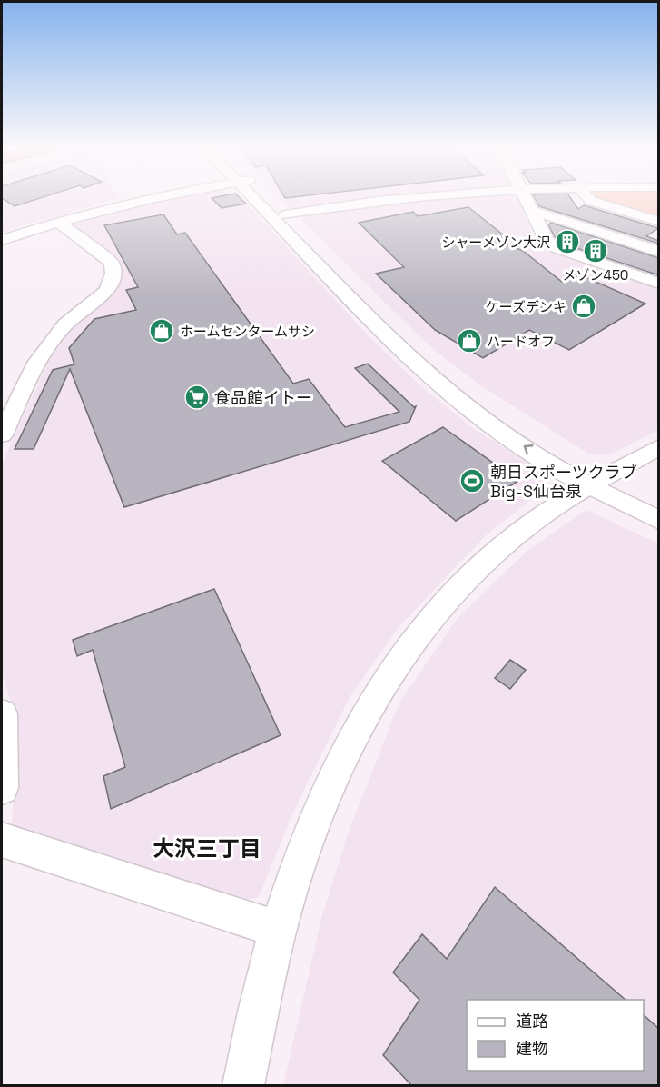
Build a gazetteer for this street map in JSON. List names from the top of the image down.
{
  "districts": ["大沢三丁目"],
  "places": {
    "building": ["シャーメゾン大沢", "メゾン450"],
    "shop": ["ケーズデンキ", "ホームセンタームサシ", "ハードオフ"],
    "supermarket": ["食品館イトー"],
    "sports": ["朝日スポーツクラブ Big-S仙台泉"]
  },
  "legend": ["道路", "建物"]
}
